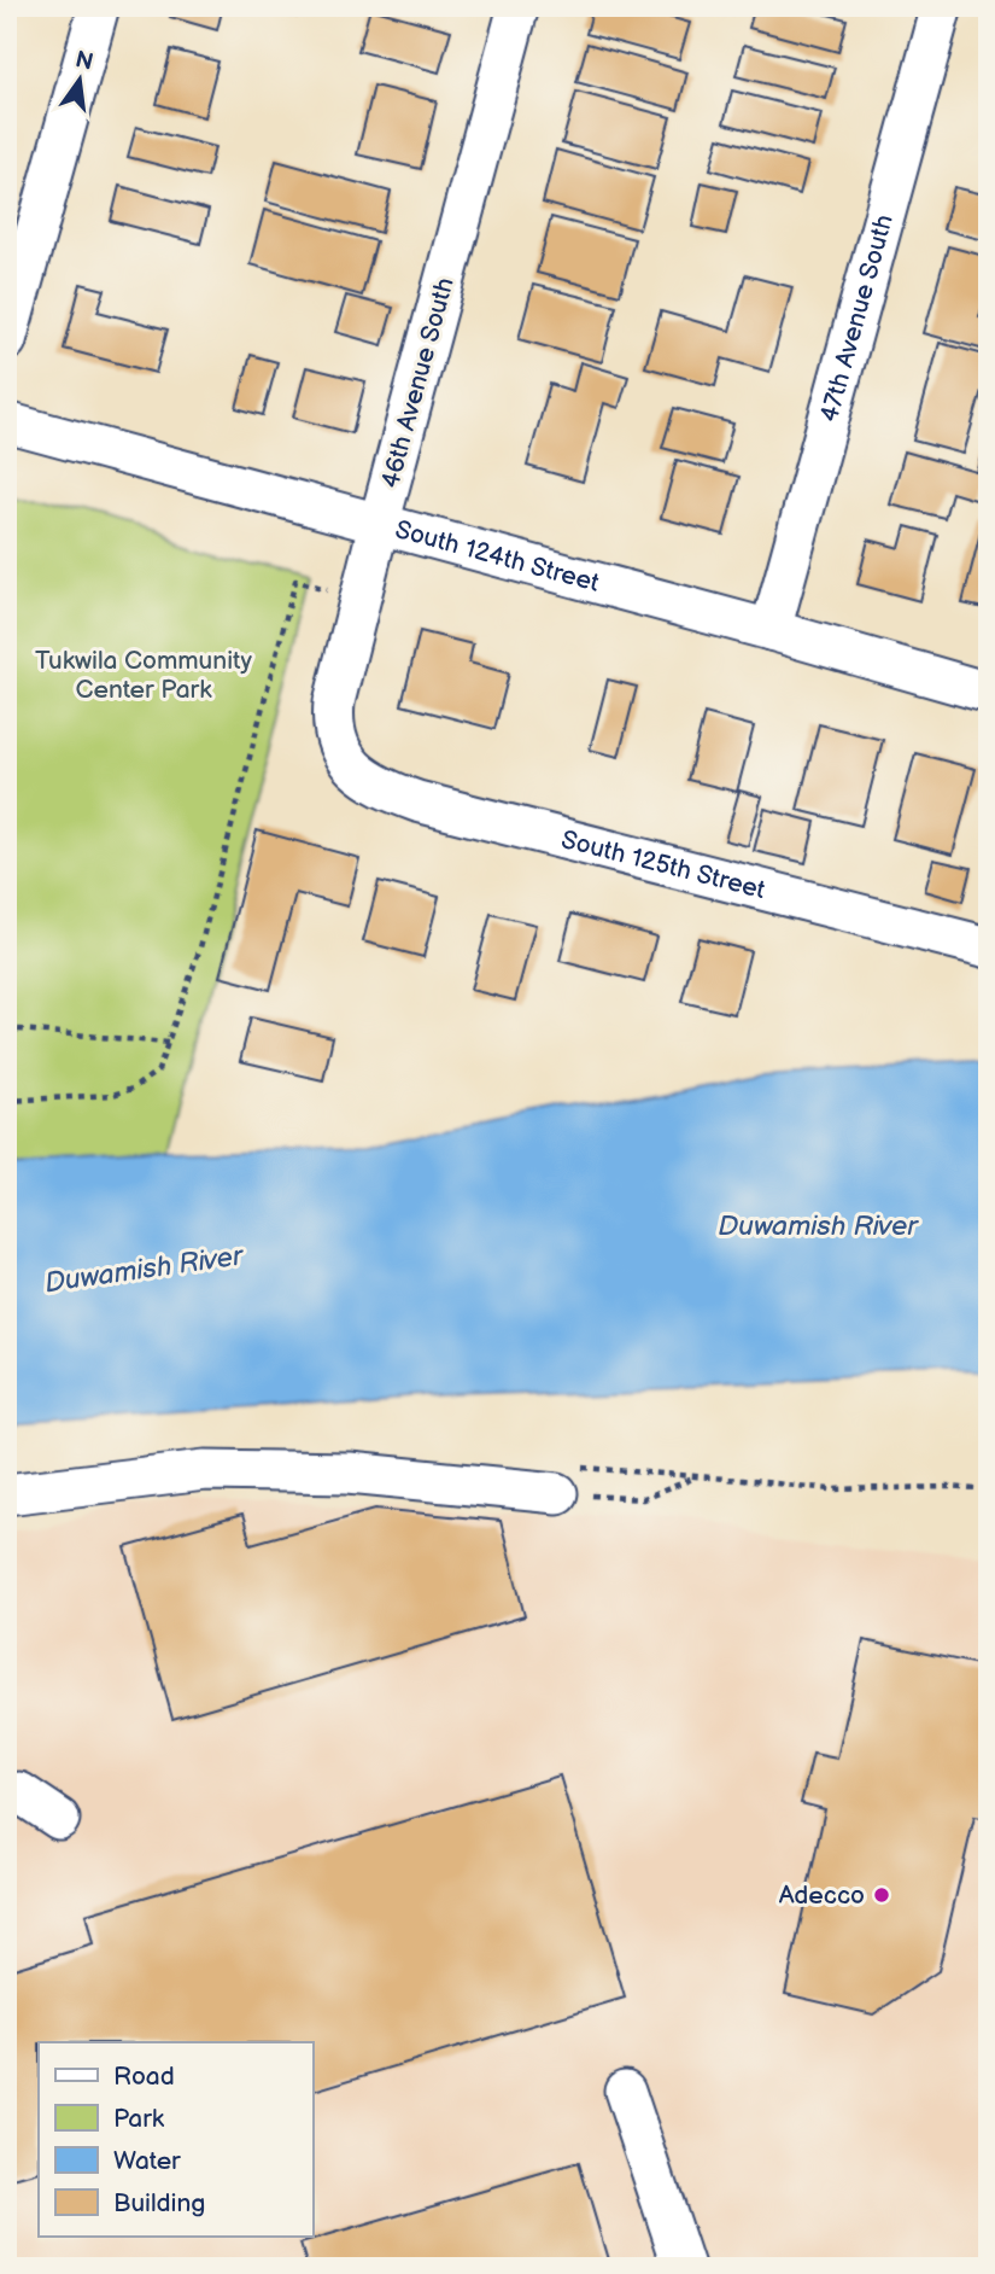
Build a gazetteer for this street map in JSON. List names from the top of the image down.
{
  "streets": {
    "street": [
      "47th Avenue South",
      "46th Avenue South",
      "South 124th Street",
      "South 125th Street"
    ]
  },
  "crossings": [
    ["47th Avenue South", "South 124th Street"],
    ["46th Avenue South", "South 124th Street"],
    ["46th Avenue South", "South 125th Street"]
  ],
  "water": ["Duwamish River"],
  "parks": ["Tukwila Community Center Park"],
  "places": ["Adecco"],
  "legend": [
    "Road",
    "Park",
    "Water",
    "Building"
  ],
  "north": "top"
}
